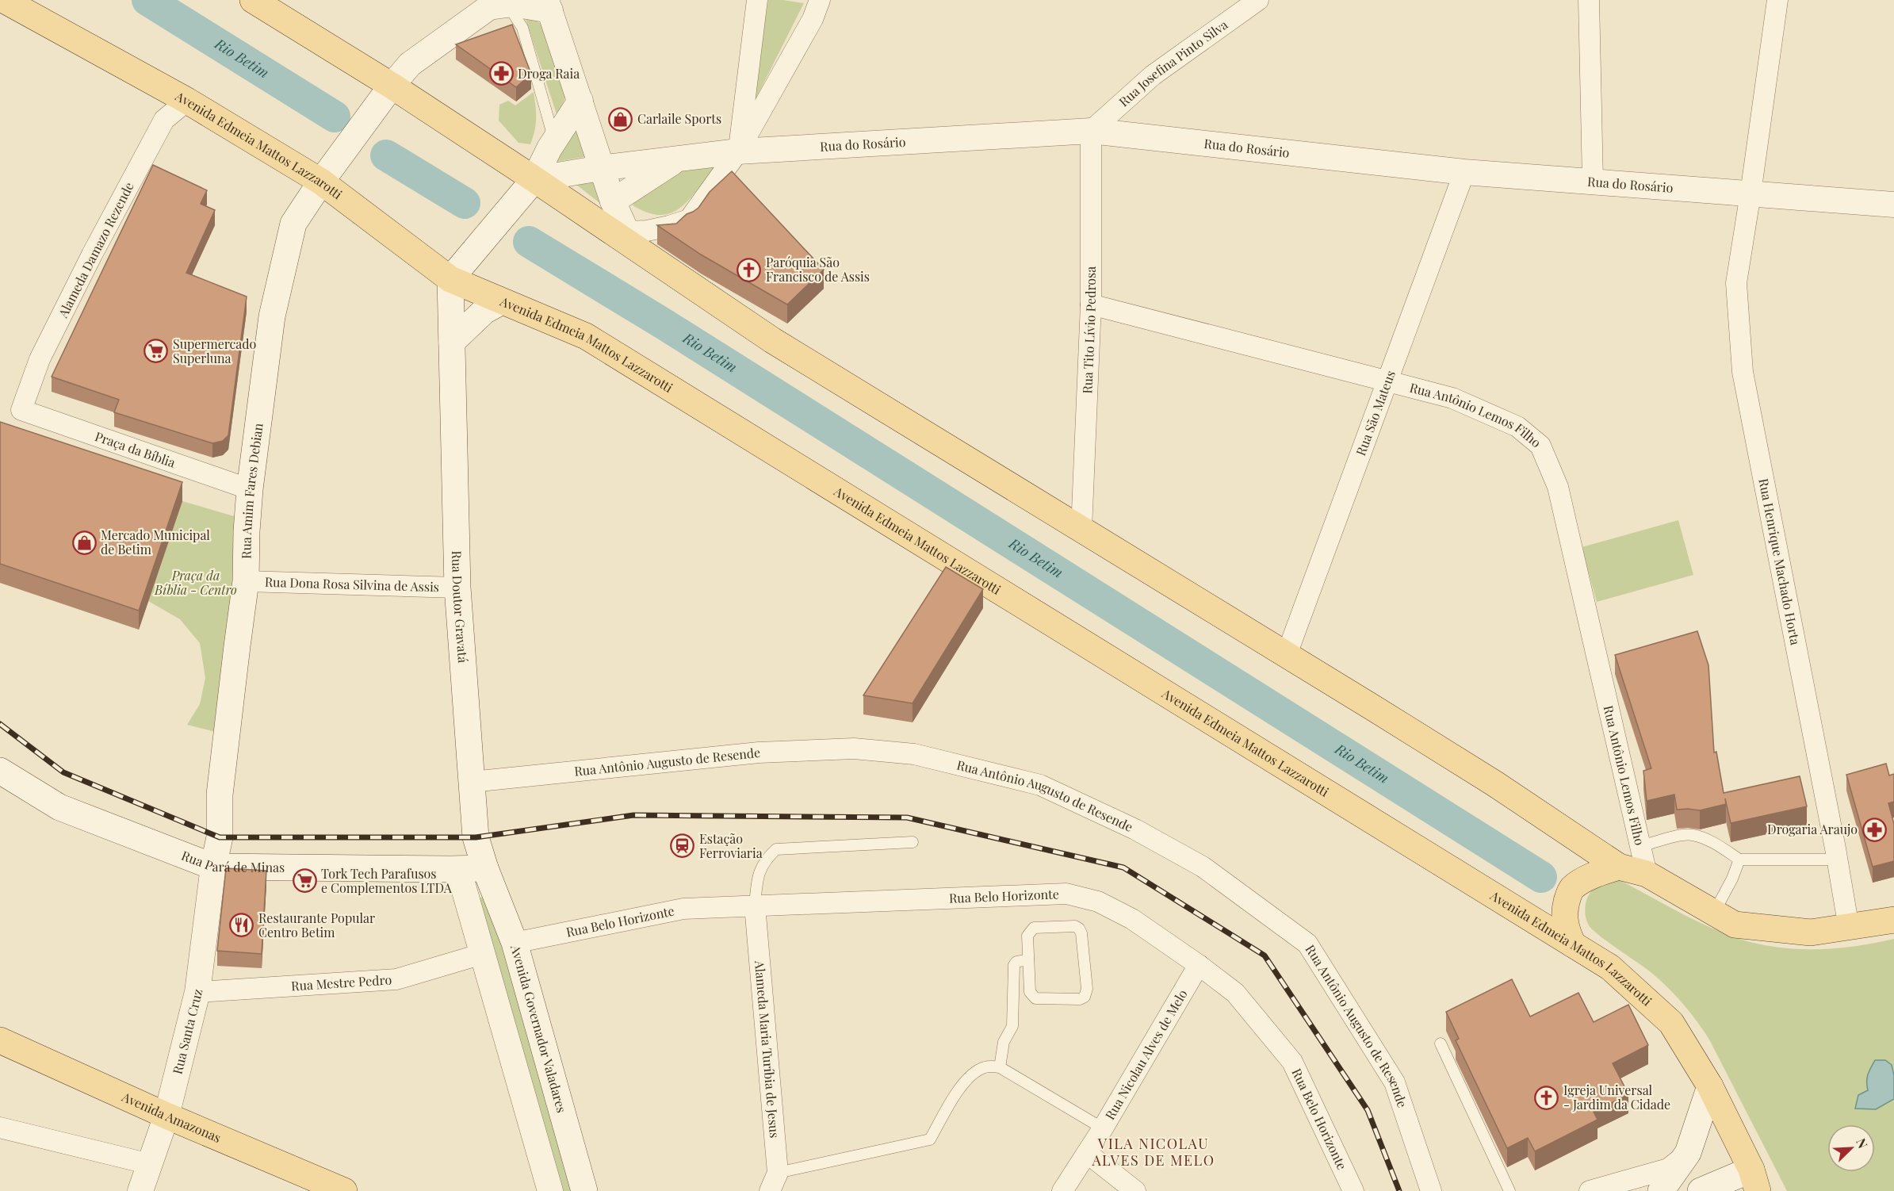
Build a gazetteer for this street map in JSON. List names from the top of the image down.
{
  "streets": {
    "main road": [
      "Avenida Edmeia Mattos Lazzarotti",
      "Rua Amim Fares Debian",
      "Rua Doutor Gravatá",
      "Rua Pará de Minas",
      "Avenida Governador Valadares",
      "Avenida Amazonas"
    ],
    "street": [
      "Rua Josefina Pinto Silva",
      "Rua do Rosário",
      "Alameda Damazo Rezende",
      "Rua Tito Lívio Pedrosa",
      "Rua São Mateus",
      "Rua Antônio Lemos Filho",
      "Praça da Bíblia",
      "Rua Henrique Machado Horta",
      "Rua Dona Rosa Silvina de Assis",
      "Rua Antônio Augusto de Resende",
      "Rua Belo Horizonte",
      "Rua Mestre Pedro",
      "Rua Santa Cruz",
      "Alameda Maria Turíbia de Jesus",
      "Rua Nicolau Alves de Melo"
    ]
  },
  "crossings": [
    ["Rua Josefina Pinto Silva", "Rua do Rosário"],
    ["Rua Josefina Pinto Silva", "Rua Tito Lívio Pedrosa"],
    ["Rua do Rosário", "Rua Tito Lívio Pedrosa"],
    ["Rua do Rosário", "Rua São Mateus"],
    ["Rua do Rosário", "Rua Henrique Machado Horta"],
    ["Avenida Edmeia Mattos Lazzarotti", "Alameda Damazo Rezende"],
    ["Avenida Edmeia Mattos Lazzarotti", "Rua Amim Fares Debian"],
    ["Avenida Edmeia Mattos Lazzarotti", "Rua Doutor Gravatá"],
    ["Alameda Damazo Rezende", "Praça da Bíblia"],
    ["Rua Tito Lívio Pedrosa", "Rua Antônio Lemos Filho"],
    ["Rua São Mateus", "Rua Antônio Lemos Filho"],
    ["Praça da Bíblia", "Rua Amim Fares Debian"],
    ["Rua Amim Fares Debian", "Rua Dona Rosa Silvina de Assis"],
    ["Rua Amim Fares Debian", "Rua Pará de Minas"],
    ["Rua Amim Fares Debian", "Rua Santa Cruz"],
    ["Rua Dona Rosa Silvina de Assis", "Rua Doutor Gravatá"],
    ["Rua Doutor Gravatá", "Rua Antônio Augusto de Resende"],
    ["Rua Doutor Gravatá", "Rua Pará de Minas"],
    ["Rua Doutor Gravatá", "Avenida Governador Valadares"],
    ["Rua Pará de Minas", "Avenida Governador Valadares"],
    ["Rua Pará de Minas", "Rua Santa Cruz"],
    ["Rua Belo Horizonte", "Avenida Governador Valadares"],
    ["Rua Belo Horizonte", "Alameda Maria Turíbia de Jesus"],
    ["Rua Belo Horizonte", "Rua Nicolau Alves de Melo"],
    ["Rua Mestre Pedro", "Rua Santa Cruz"],
    ["Rua Santa Cruz", "Avenida Amazonas"]
  ],
  "districts": ["VILA NICOLAU ALVES DE MELO"],
  "water": ["Rio Betim"],
  "parks": ["Praça da Bíblia - Centro"],
  "places": {
    "pharmacy": ["Droga Raia", "Drogaria Araujo"],
    "shop": ["Carlaile Sports", "Mercado Municipal de Betim"],
    "church": ["Paróquia São Francisco de Assis", "Igreja Universal - Jardim da Cidade"],
    "supermarket": ["Supermercado Superluna", "Tork Tech Parafusos e Complementos LTDA"],
    "station": ["Estação Ferroviaria"],
    "restaurant": ["Restaurante Popular Centro Betim"]
  },
  "north": "top right"
}
